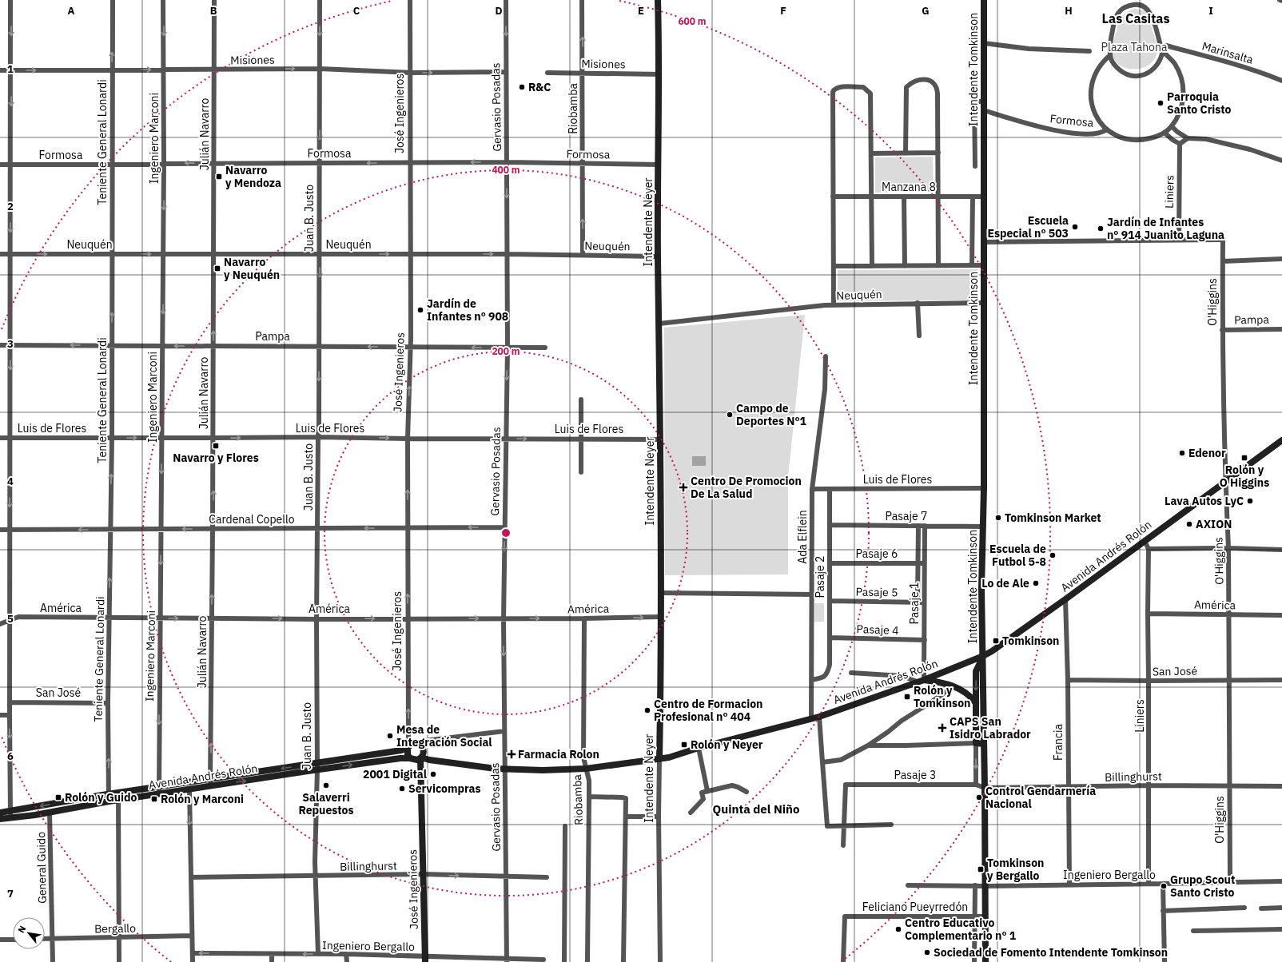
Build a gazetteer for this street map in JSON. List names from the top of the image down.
{
  "streets": {
    "street": [
      "Marinsalta",
      "Misiones",
      "Intendente Tomkinson",
      "Gervasio Posadas",
      "Riobamba",
      "José Ingenieros",
      "Formosa",
      "Julián Navarro",
      "Ingeniero Marconi",
      "Teniente General Lonardi",
      "Manzana 8",
      "Liniers",
      "Juan B. Justo",
      "Intendente Neyer",
      "Neuquén",
      "O'Higgins",
      "Pampa",
      "Luis de Flores",
      "Pasaje 7",
      "Cardenal Copello",
      "Ada Elflein",
      "Pasaje 6",
      "Avenida Andrés Rolón",
      "Pasaje 2",
      "Pasaje 5",
      "Pasaje 1",
      "América",
      "Pasaje 4",
      "San José",
      "Francia",
      "Pasaje 3",
      "Billinghurst",
      "General Guido",
      "Ingeniero Bergallo",
      "Feliciano Pueyrredón",
      "Bergallo"
    ]
  },
  "crossings": [
    ["Misiones", "Gervasio Posadas"],
    ["Misiones", "Riobamba"],
    ["Misiones", "José Ingenieros"],
    ["Misiones", "Julián Navarro"],
    ["Misiones", "Ingeniero Marconi"],
    ["Misiones", "Teniente General Lonardi"],
    ["Misiones", "Juan B. Justo"],
    ["Misiones", "Intendente Neyer"],
    ["Intendente Tomkinson", "Formosa"],
    ["Intendente Tomkinson", "Manzana 8"],
    ["Intendente Tomkinson", "Neuquén"],
    ["Intendente Tomkinson", "Luis de Flores"],
    ["Intendente Tomkinson", "Pasaje 7"],
    ["Intendente Tomkinson", "Avenida Andrés Rolón"],
    ["Intendente Tomkinson", "Pasaje 3"],
    ["Intendente Tomkinson", "Billinghurst"],
    ["Intendente Tomkinson", "Ingeniero Bergallo"],
    ["Intendente Tomkinson", "Feliciano Pueyrredón"],
    ["Gervasio Posadas", "Formosa"],
    ["Gervasio Posadas", "Neuquén"],
    ["Gervasio Posadas", "Pampa"],
    ["Gervasio Posadas", "Luis de Flores"],
    ["Gervasio Posadas", "Cardenal Copello"],
    ["Gervasio Posadas", "Avenida Andrés Rolón"],
    ["Gervasio Posadas", "América"],
    ["Gervasio Posadas", "Billinghurst"],
    ["Gervasio Posadas", "Ingeniero Bergallo"],
    ["Riobamba", "Formosa"],
    ["Riobamba", "Neuquén"],
    ["Riobamba", "Avenida Andrés Rolón"],
    ["Riobamba", "América"],
    ["José Ingenieros", "Formosa"],
    ["José Ingenieros", "Neuquén"],
    ["José Ingenieros", "Pampa"],
    ["José Ingenieros", "Luis de Flores"],
    ["José Ingenieros", "Cardenal Copello"],
    ["José Ingenieros", "Avenida Andrés Rolón"],
    ["José Ingenieros", "América"],
    ["José Ingenieros", "Billinghurst"],
    ["José Ingenieros", "Ingeniero Bergallo"],
    ["Formosa", "Julián Navarro"],
    ["Formosa", "Ingeniero Marconi"],
    ["Formosa", "Teniente General Lonardi"],
    ["Formosa", "Juan B. Justo"],
    ["Formosa", "Intendente Neyer"],
    ["Julián Navarro", "Neuquén"],
    ["Julián Navarro", "Pampa"],
    ["Julián Navarro", "Luis de Flores"],
    ["Julián Navarro", "Cardenal Copello"],
    ["Julián Navarro", "Avenida Andrés Rolón"],
    ["Julián Navarro", "América"],
    ["Ingeniero Marconi", "Neuquén"],
    ["Ingeniero Marconi", "Pampa"],
    ["Ingeniero Marconi", "Luis de Flores"],
    ["Ingeniero Marconi", "Cardenal Copello"],
    ["Ingeniero Marconi", "Avenida Andrés Rolón"],
    ["Ingeniero Marconi", "América"],
    ["Teniente General Lonardi", "Neuquén"],
    ["Teniente General Lonardi", "Pampa"],
    ["Teniente General Lonardi", "Luis de Flores"],
    ["Teniente General Lonardi", "Cardenal Copello"],
    ["Teniente General Lonardi", "Avenida Andrés Rolón"],
    ["Teniente General Lonardi", "América"],
    ["Teniente General Lonardi", "San José"],
    ["Liniers", "O'Higgins"],
    ["Liniers", "América"],
    ["Liniers", "San José"],
    ["Liniers", "Billinghurst"],
    ["Liniers", "Ingeniero Bergallo"],
    ["Juan B. Justo", "Neuquén"],
    ["Juan B. Justo", "Pampa"],
    ["Juan B. Justo", "Luis de Flores"],
    ["Juan B. Justo", "Cardenal Copello"],
    ["Juan B. Justo", "Avenida Andrés Rolón"],
    ["Juan B. Justo", "América"],
    ["Juan B. Justo", "Billinghurst"],
    ["Juan B. Justo", "Ingeniero Bergallo"],
    ["Intendente Neyer", "Neuquén"],
    ["Intendente Neyer", "Luis de Flores"],
    ["Intendente Neyer", "Avenida Andrés Rolón"],
    ["Intendente Neyer", "América"],
    ["O'Higgins", "Pampa"],
    ["O'Higgins", "Avenida Andrés Rolón"],
    ["O'Higgins", "América"],
    ["O'Higgins", "San José"],
    ["O'Higgins", "Billinghurst"],
    ["O'Higgins", "Ingeniero Bergallo"],
    ["Luis de Flores", "Ada Elflein"],
    ["Luis de Flores", "Pasaje 2"],
    ["Pasaje 7", "Pasaje 2"],
    ["Pasaje 7", "Pasaje 1"],
    ["Ada Elflein", "Avenida Andrés Rolón"],
    ["Ada Elflein", "Pasaje 2"],
    ["Pasaje 6", "Pasaje 2"],
    ["Pasaje 6", "Pasaje 1"],
    ["Avenida Andrés Rolón", "Pasaje 1"],
    ["Avenida Andrés Rolón", "Francia"],
    ["Avenida Andrés Rolón", "General Guido"],
    ["Pasaje 2", "Pasaje 5"],
    ["Pasaje 2", "Pasaje 4"],
    ["Pasaje 5", "Pasaje 1"],
    ["Pasaje 1", "Pasaje 4"],
    ["San José", "Francia"],
    ["Francia", "Billinghurst"],
    ["Francia", "Ingeniero Bergallo"],
    ["Pasaje 3", "Billinghurst"],
    ["General Guido", "Bergallo"]
  ],
  "one_way": [
    "Misiones",
    "Gervasio Posadas",
    "José Ingenieros",
    "Julián Navarro",
    "Ingeniero Marconi",
    "Teniente General Lonardi",
    "Juan B. Justo",
    "Pampa",
    "Luis de Flores",
    "Cardenal Copello",
    "América"
  ],
  "districts": ["Las Casitas", "Quinta del Niño"],
  "parks": ["Plaza Tahona"],
  "places": {
    "other": [
      "R&C",
      "Parroquia Santo Cristo",
      "Escuela Especial nº 503",
      "Jardín de Infantes nº 914 Juanito Laguna",
      "Jardín de Infantes nº 908",
      "Campo de Deportes Nº1",
      "Edenor",
      "Lava Autos LyC",
      "Tomkinson Market",
      "AXION",
      "Escuela de Futbol 5-8",
      "Lo de Ale",
      "Centro de Formacion Profesional nº 404",
      "Mesa de Integración Social",
      "2001 Digital",
      "Salaverri Repuestos",
      "Servicompras",
      "Control Gendarmería Nacional",
      "Grupo Scout Santo Cristo",
      "Centro Educativo Complementario nº 1",
      "Sociedad de Fomento Intendente Tomkinson"
    ],
    "transit": [
      "Navarro y Mendoza",
      "Navarro y Neuquén",
      "Navarro y Flores",
      "Rolón y O Higgins",
      "Tomkinson",
      "Rolón y Tomkinson",
      "Rolón y Neyer",
      "Rolón y Guido",
      "Rolón y Marconi",
      "Tomkinson y Bergallo"
    ],
    "health": ["Centro De Promocion De La Salud", "CAPS San Isidro Labrador", "Farmacia Rolon"]
  },
  "north": "top left",
  "grid": {
    "columns": [
      "A",
      "B",
      "C",
      "D",
      "E",
      "F",
      "G",
      "H",
      "I"
    ],
    "rows": [
      "1",
      "2",
      "3",
      "4",
      "5",
      "6",
      "7"
    ]
  },
  "rings": ["600 m", "400 m", "200 m"]
}
